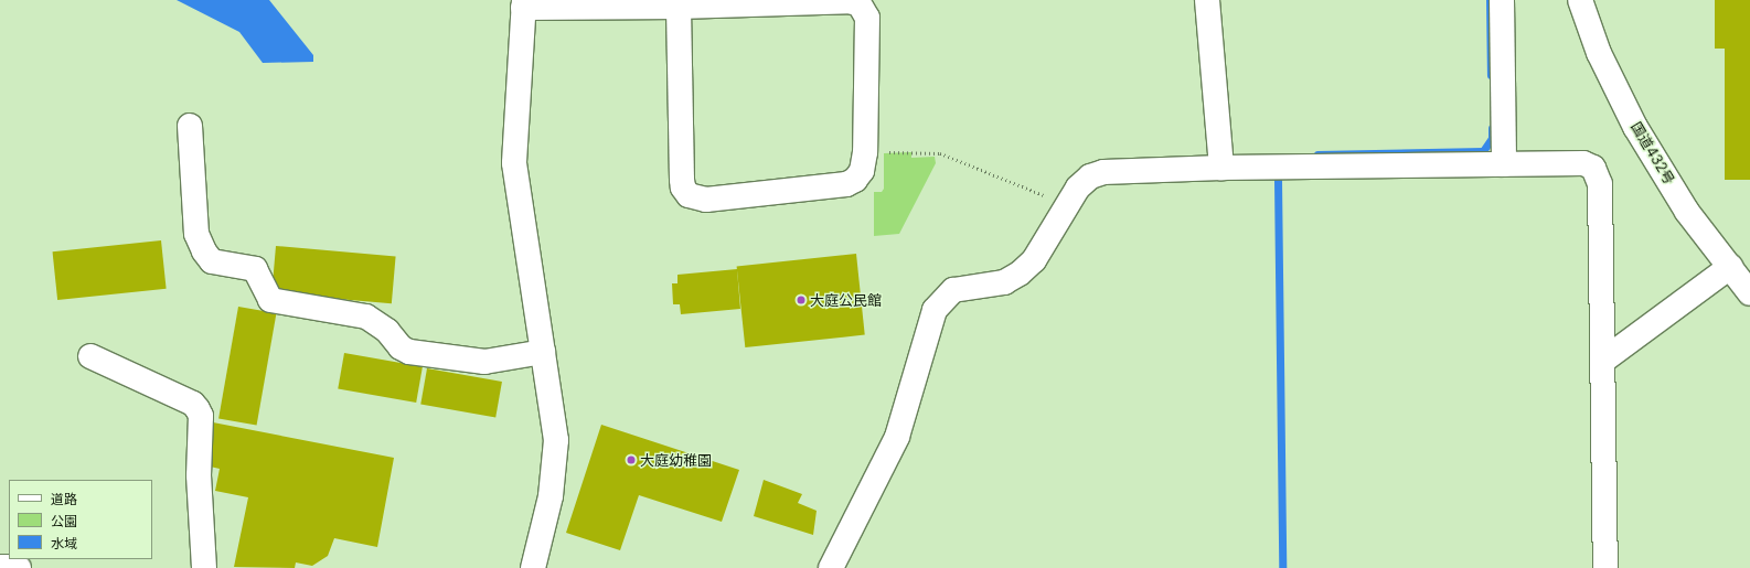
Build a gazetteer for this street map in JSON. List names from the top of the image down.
{
  "streets": {
    "main road": ["国道432号"]
  },
  "places": ["大庭公民館", "大庭幼稚園"],
  "legend": ["道路", "公園", "水域"]
}
